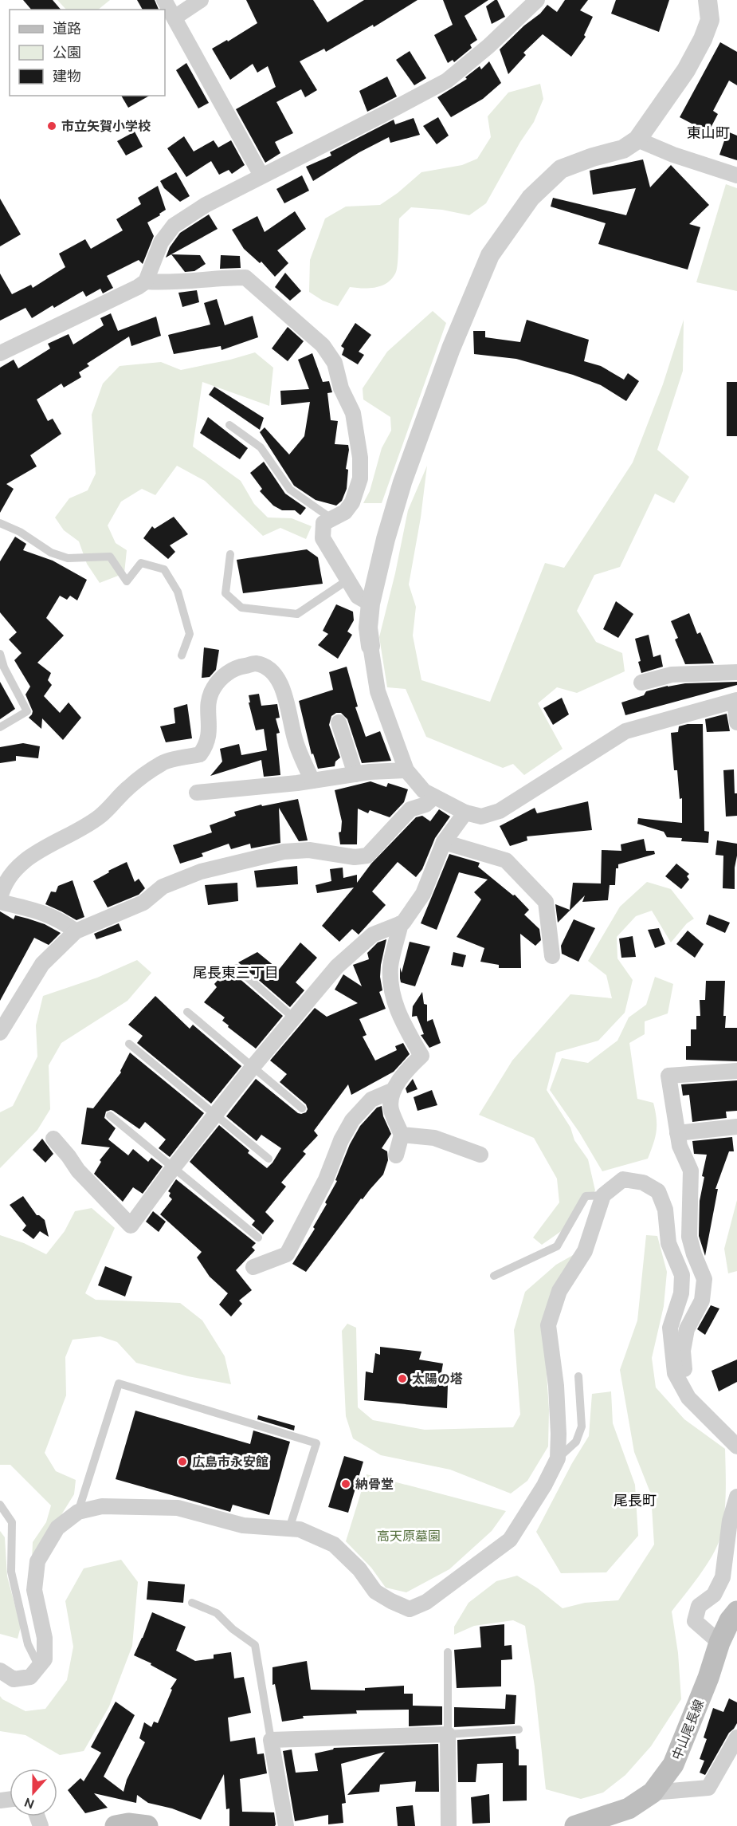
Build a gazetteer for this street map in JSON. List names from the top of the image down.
{
  "streets": {
    "main road": ["中山尾長線"]
  },
  "districts": ["東山町", "尾長東三丁目", "尾長町"],
  "parks": ["高天原墓園"],
  "places": [
    "市立矢賀小学校",
    "太陽の塔",
    "広島市永安館",
    "納骨堂"
  ],
  "legend": ["道路", "公園", "建物"],
  "north": "bottom"
}
